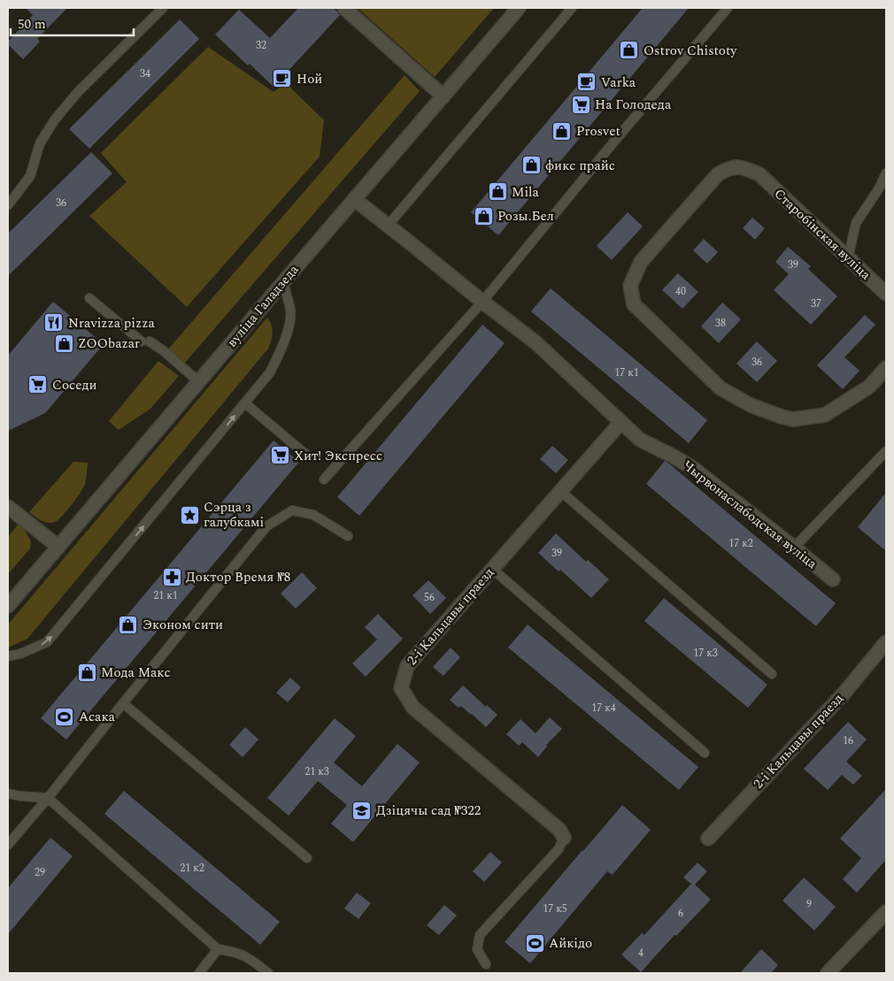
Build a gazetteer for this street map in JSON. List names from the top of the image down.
{
  "streets": {
    "street": [
      "Старобінская вуліца",
      "вуліца Галадзеда",
      "Чырвонаслабодская вуліца",
      "2-і Кальцавы праезд"
    ]
  },
  "crossings": [
    ["вуліца Галадзеда", "Чырвонаслабодская вуліца"],
    ["Чырвонаслабодская вуліца", "2-і Кальцавы праезд"]
  ],
  "places": {
    "shop": [
      "Ostrov Chistoty",
      "Prosvet",
      "фикс прайс",
      "Mila",
      "Розы.Бел",
      "ZOObazar",
      "Эконом сити",
      "Мода Макс"
    ],
    "cafe": ["Ной", "Varka"],
    "supermarket": ["На Голодеда", "Соседи", "Хит! Экспресс"],
    "restaurant": ["Nravizza pizza"],
    "place": ["Сэрца з галубкамі"],
    "pharmacy": ["Доктор Время №8"],
    "sports": ["Асака", "Айкідо"],
    "school or university": ["Дзіцячы сад №322"]
  },
  "house_numbers": [
    "32",
    "34",
    "36",
    "39",
    "40",
    "37",
    "38",
    "36",
    "17 к1",
    "17 к2",
    "39",
    "21 к1",
    "56",
    "17 к3",
    "17 к4",
    "16",
    "21 к3",
    "21 к2",
    "29",
    "9",
    "17 к5",
    "6",
    "4"
  ],
  "scale_bar": "50 m"
}
